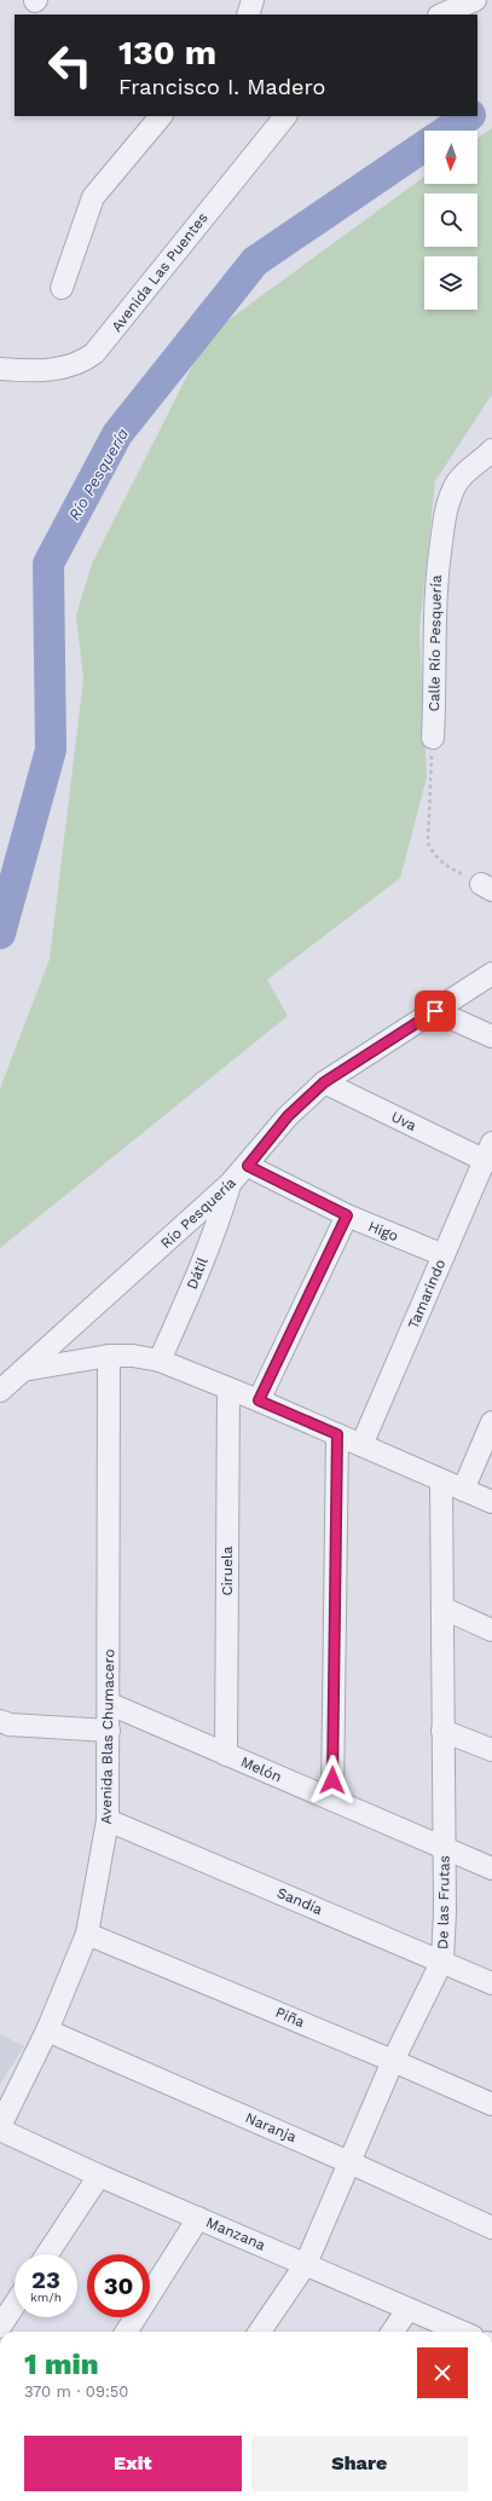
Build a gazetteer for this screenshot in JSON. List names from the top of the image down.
{
  "streets": {
    "street": [
      "Avenida Las Puentes",
      "Calle Río Pesquería",
      "Uva",
      "Río Pesquería",
      "Higo",
      "Dátil",
      "Tamarindo",
      "Ciruela",
      "Avenida Blas Chumacero",
      "Melón",
      "Sandía",
      "De las Frutas",
      "Piña",
      "Naranja",
      "Manzana"
    ]
  },
  "crossings": [
    ["Uva", "Río Pesquería"],
    ["Uva", "Tamarindo"],
    ["Río Pesquería", "Higo"],
    ["Río Pesquería", "Dátil"],
    ["Higo", "Tamarindo"],
    ["Ciruela", "Melón"],
    ["Avenida Blas Chumacero", "Melón"],
    ["Avenida Blas Chumacero", "Sandía"],
    ["Avenida Blas Chumacero", "Piña"],
    ["Avenida Blas Chumacero", "Naranja"],
    ["Avenida Blas Chumacero", "Manzana"],
    ["Melón", "De las Frutas"],
    ["Sandía", "De las Frutas"],
    ["De las Frutas", "Piña"],
    ["De las Frutas", "Naranja"],
    ["De las Frutas", "Manzana"]
  ],
  "water": ["Río Pesquería"],
  "north": "bottom",
  "page": {
    "turn": ["130 m", "Francisco I. Madero"],
    "speed": "23 km/h",
    "limit": "30",
    "heading": ["1 min", "370 m · 09:50"],
    "buttons": ["Exit", "Share"]
  }
}
